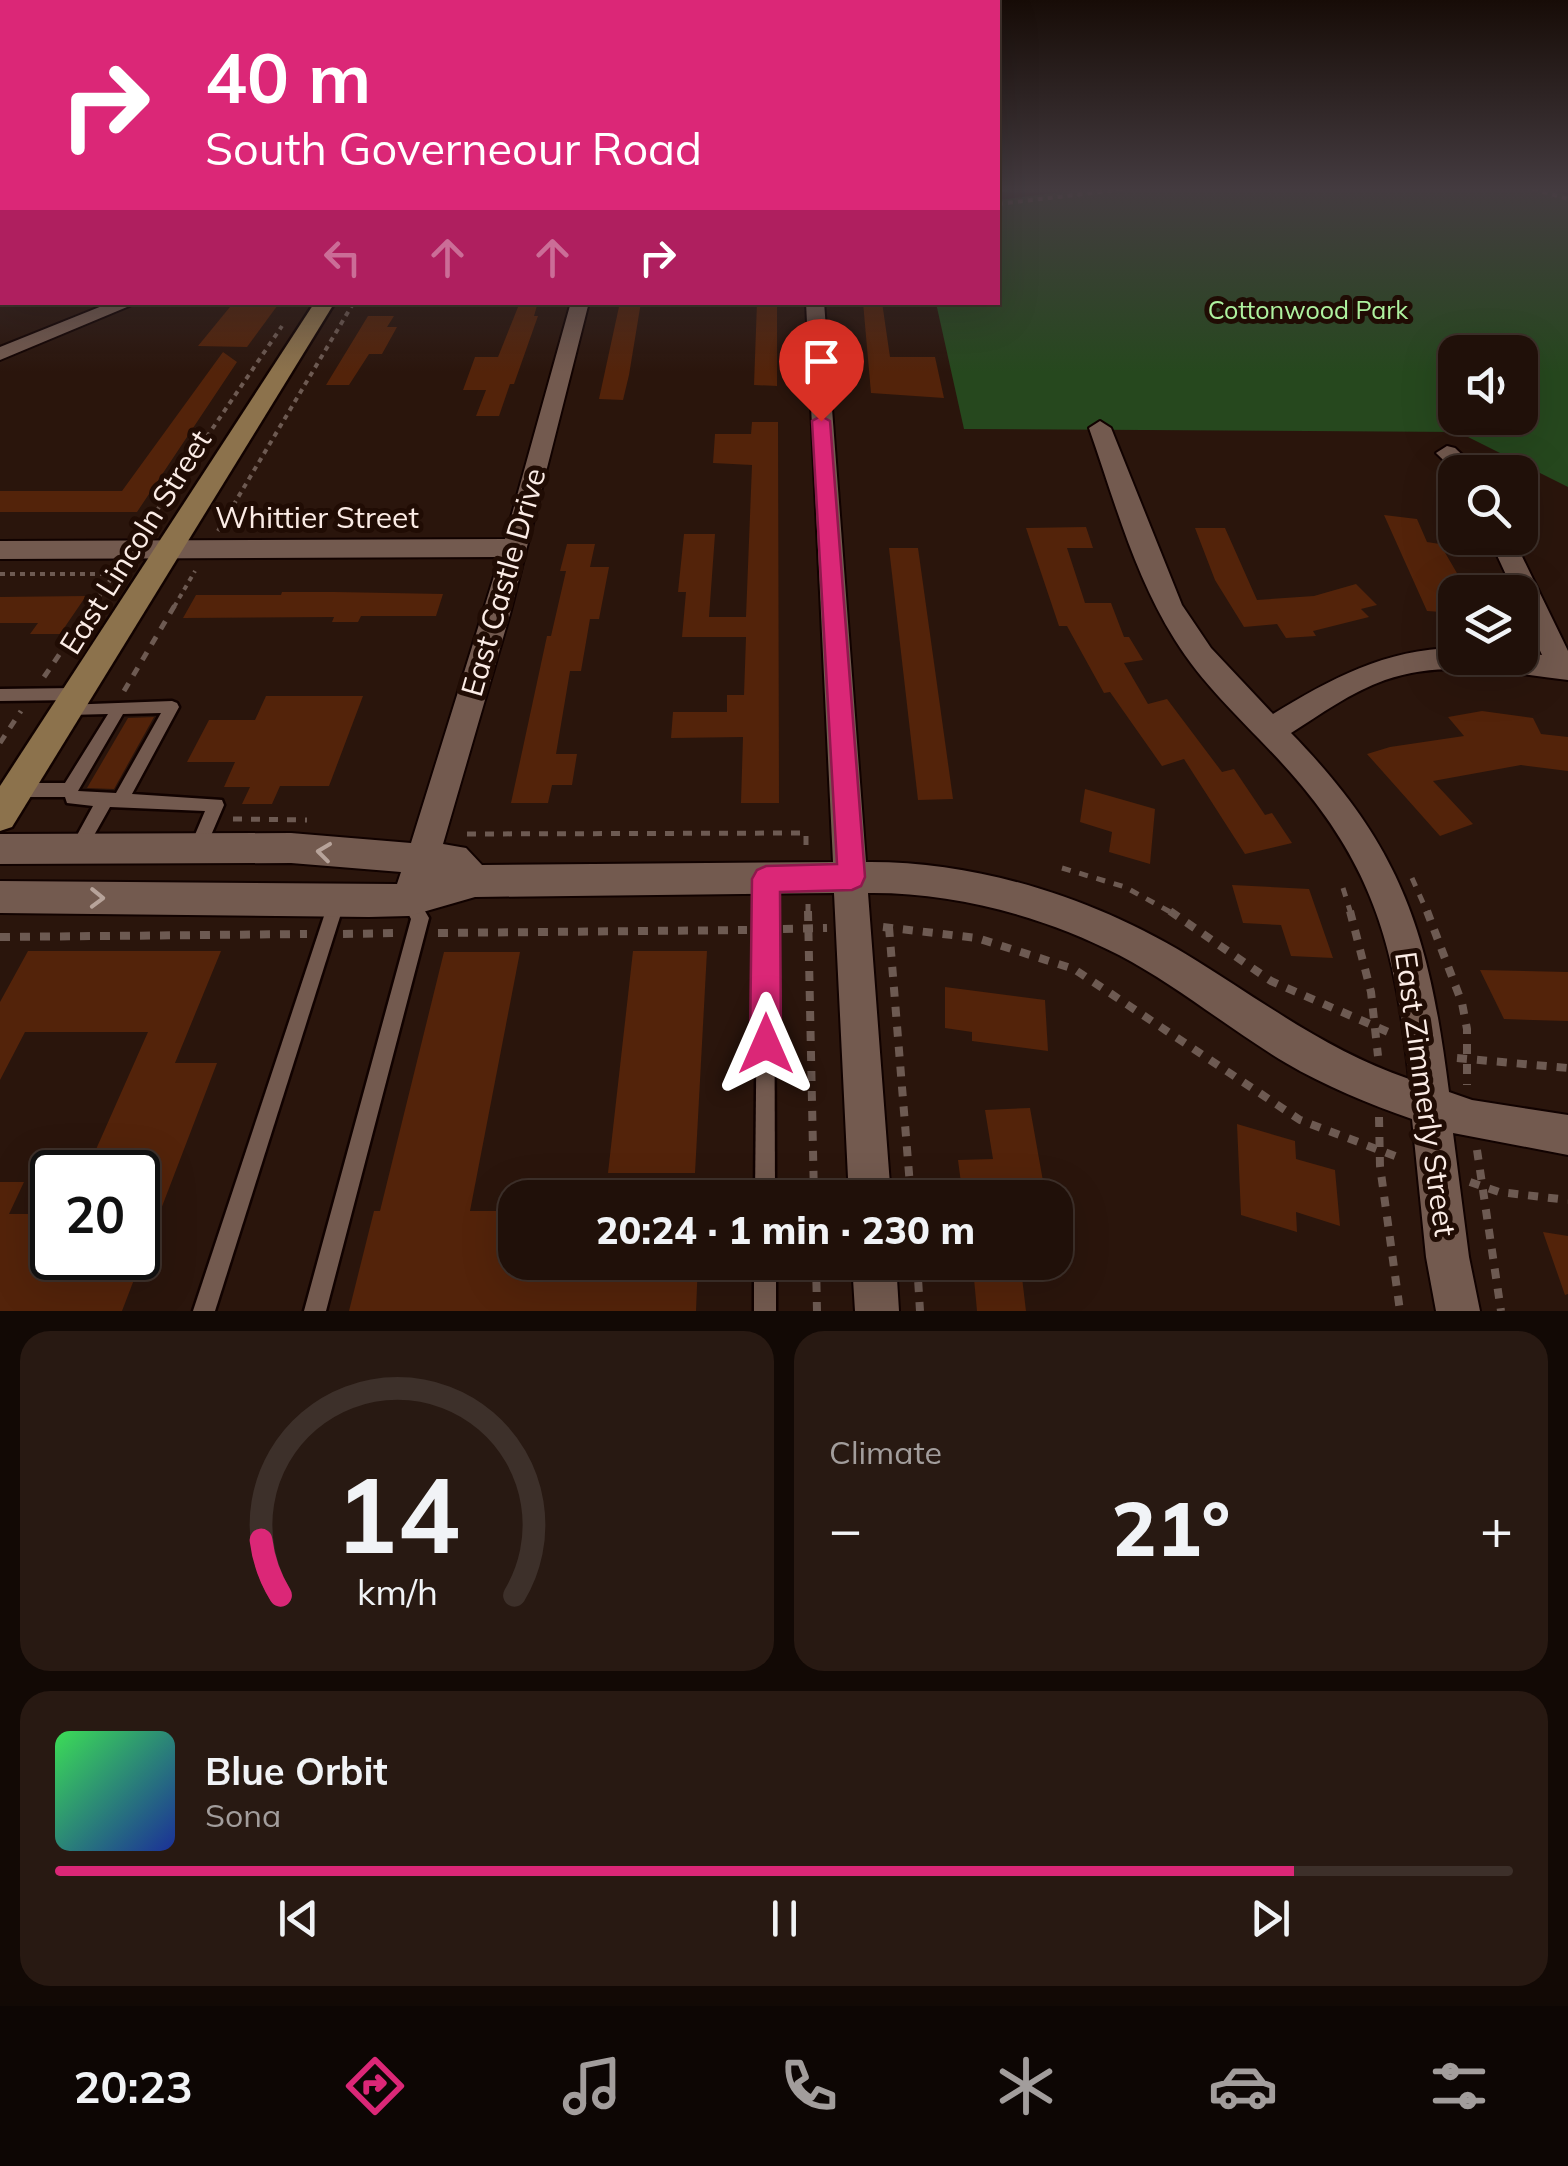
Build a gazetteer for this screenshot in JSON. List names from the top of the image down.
{
  "streets": {
    "street": [
      "Whittier Street",
      "East Lincoln Street",
      "East Castle Drive",
      "East Zimmerly Street"
    ]
  },
  "crossings": [
    ["Whittier Street", "East Lincoln Street"],
    ["Whittier Street", "East Castle Drive"]
  ],
  "parks": ["Cottonwood Park"],
  "page": {
    "turn": ["40 m", "South Governeour Road"],
    "limit": "20",
    "trip": "20:24 · 1 min · 230 m",
    "tile": "Climate",
    "heat": ["−", "21°", "+"],
    "song": ["Blue Orbit", "Sona"],
    "tabs": "20:23",
    "gauge": ["14", "km/h"]
  }
}
